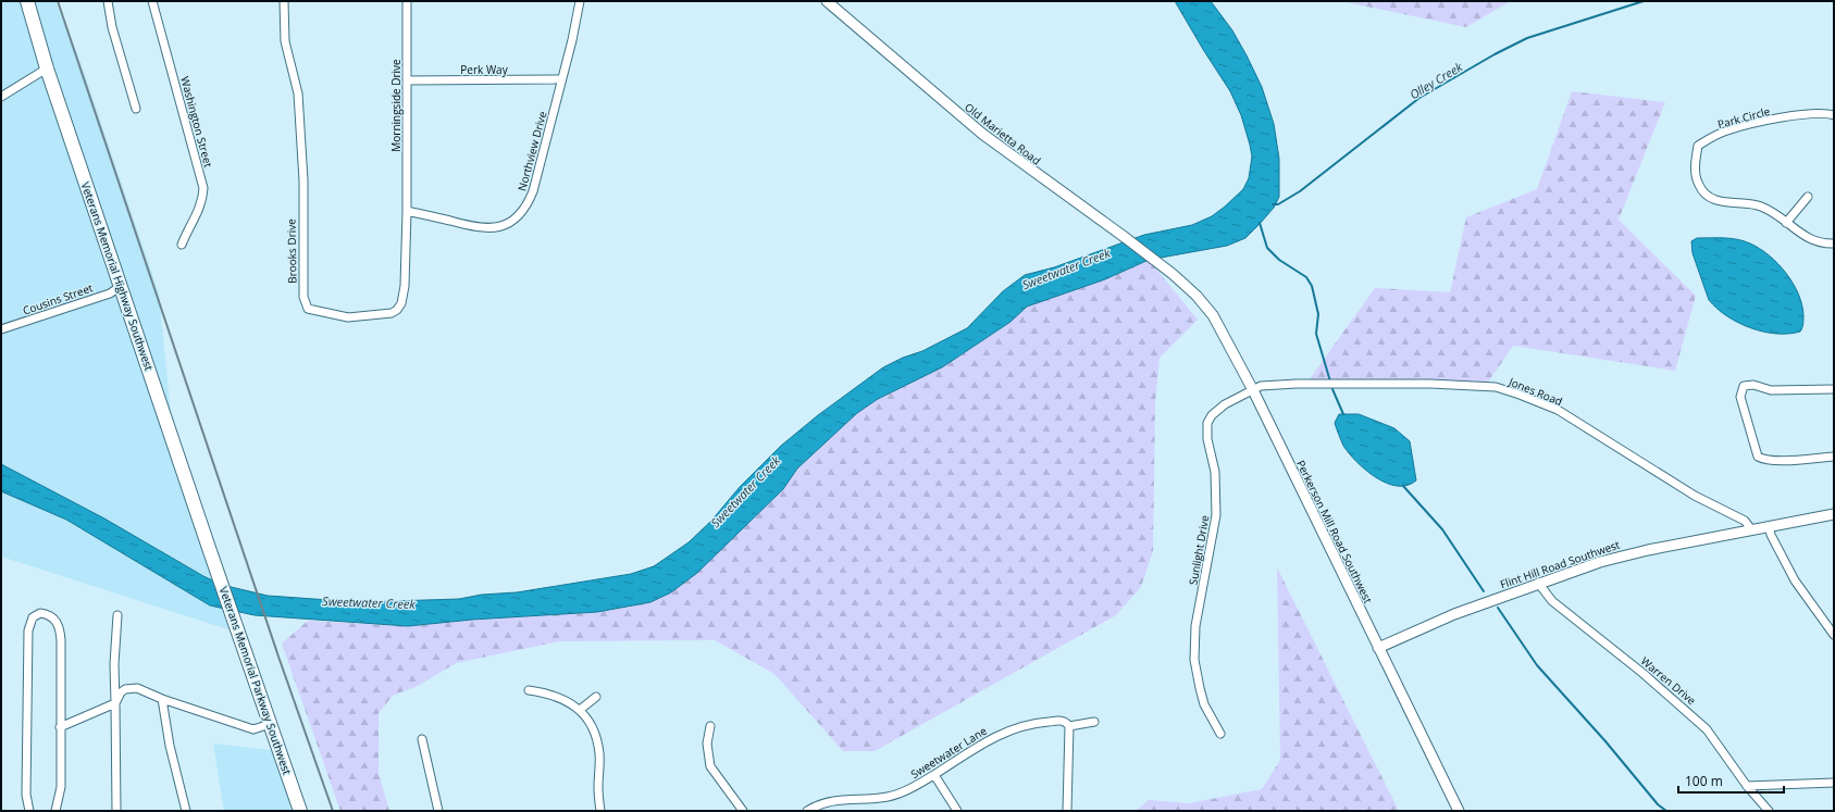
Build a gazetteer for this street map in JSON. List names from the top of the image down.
{
  "streets": {
    "main road": ["Veterans Memorial Highway Southwest", "Veterans Memorial Parkway Southwest"],
    "street": [
      "Perk Way",
      "Morningside Drive",
      "Park Circle",
      "Washington Street",
      "Old Marietta Road",
      "Northview Drive",
      "Brooks Drive",
      "Cousins Street",
      "Jones Road",
      "Perkerson Mill Road Southwest",
      "Sunlight Drive",
      "Flint Hill Road Southwest",
      "Warren Drive",
      "Sweetwater Lane"
    ]
  },
  "crossings": [
    ["Perk Way", "Morningside Drive"],
    ["Perk Way", "Northview Drive"],
    ["Morningside Drive", "Northview Drive"],
    ["Morningside Drive", "Brooks Drive"],
    ["Old Marietta Road", "Perkerson Mill Road Southwest"],
    ["Northview Drive", "Brooks Drive"],
    ["Veterans Memorial Highway Southwest", "Cousins Street"],
    ["Veterans Memorial Highway Southwest", "Veterans Memorial Parkway Southwest"],
    ["Jones Road", "Perkerson Mill Road Southwest"],
    ["Jones Road", "Sunlight Drive"],
    ["Jones Road", "Flint Hill Road Southwest"],
    ["Perkerson Mill Road Southwest", "Sunlight Drive"],
    ["Perkerson Mill Road Southwest", "Flint Hill Road Southwest"],
    ["Flint Hill Road Southwest", "Warren Drive"]
  ],
  "water": ["Olley Creek", "Sweetwater Creek"],
  "scale_bar": "100 m"
}
